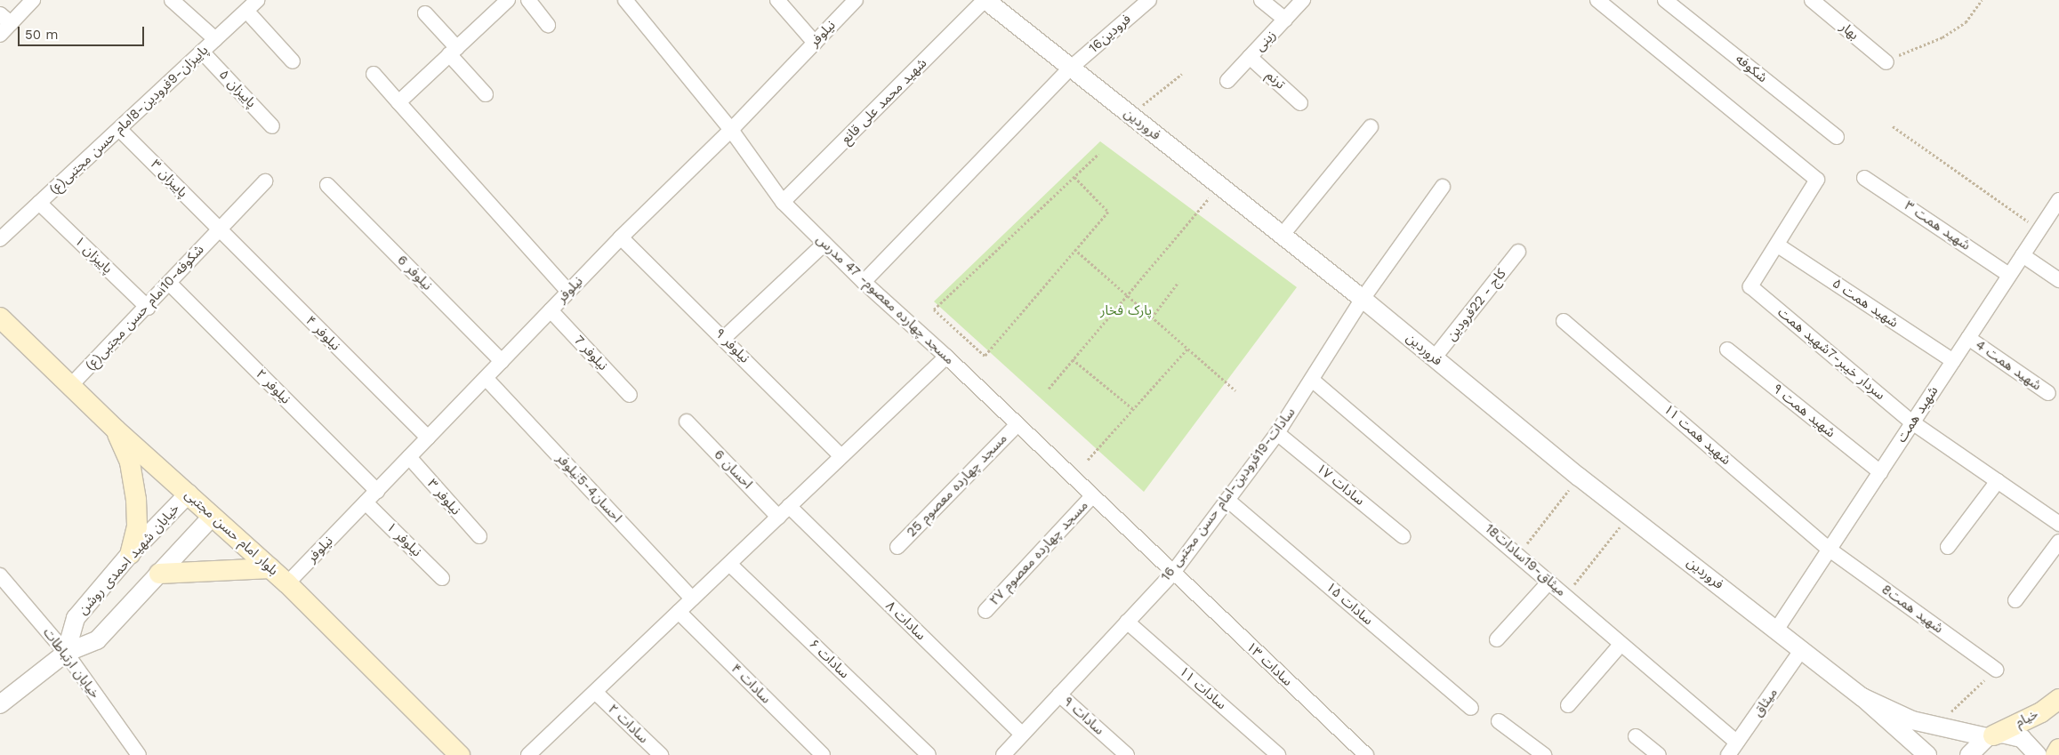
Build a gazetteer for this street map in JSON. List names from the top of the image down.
{
  "streets": {
    "main road": ["بلوار امام حسن مجتبی", "خیام"],
    "street": [
      "بهار",
      "نیلوفر",
      "16فرودین",
      "زینی",
      "شکوفه",
      "ترنم",
      "پاییزان ۵",
      "شهید محمد علی قانع",
      "پاییزان-9فرودین-8امام حسن مجتبی(ع)",
      "فروردین",
      "پاییزان ۳",
      "شهید همت ۳",
      "پاییزان ۱",
      "نیلوفر 6",
      "مسجد چهارده معصوم- 47 مدرس",
      "شهید همت ۵",
      "کاج - 22فرودین",
      "شکوفه-10امام حسن مجتبی(ع)",
      "نیلوفر ۴",
      "نیلوفر ۹",
      "نیلوفر 7",
      "سردار خیبر-7شهید همت",
      "4 شهید همت",
      "نیلوفر ۲",
      "شهید همت ۹",
      "شهید همت",
      "شهید همت ۱۱",
      "احسان 6",
      "سادات ۱۷",
      "مسجد چهارده معصوم 25",
      "احسان4-5نیلوفر",
      "سادات-19فرودین-امام حسن مجتبی 16",
      "نیلوفر ۳",
      "نیلوفر ۱",
      "مسجد چهارده معصوم ۲۷",
      "خیابان شهید احمدی روشن",
      "18میثاق-19سادات",
      "سادات ۱۵",
      "8شهید همت",
      "سادات ۸",
      "سادات ۶",
      "خیابان ارتباطات",
      "سادات ۱۳",
      "سادات ۴",
      "سادات ۱۱",
      "میثاق",
      "سادات ۹",
      "سادات ۲"
    ]
  },
  "crossings": [
    ["نیلوفر", "نیلوفر 6"],
    ["نیلوفر", "مسجد چهارده معصوم- 47 مدرس"],
    ["نیلوفر", "نیلوفر ۴"],
    ["نیلوفر", "نیلوفر ۹"],
    ["نیلوفر", "نیلوفر 7"],
    ["نیلوفر", "نیلوفر ۲"],
    ["نیلوفر", "احسان4-5نیلوفر"],
    ["نیلوفر", "نیلوفر ۳"],
    ["نیلوفر", "بلوار امام حسن مجتبی"],
    ["نیلوفر", "نیلوفر ۱"],
    ["16فرودین", "فروردین"],
    ["16فرودین", "مسجد چهارده معصوم- 47 مدرس"],
    ["زینی", "ترنم"],
    ["پاییزان ۵", "پاییزان-9فرودین-8امام حسن مجتبی(ع)"],
    ["شهید محمد علی قانع", "فروردین"],
    ["شهید محمد علی قانع", "مسجد چهارده معصوم- 47 مدرس"],
    ["پاییزان-9فرودین-8امام حسن مجتبی(ع)", "پاییزان ۳"],
    ["پاییزان-9فرودین-8امام حسن مجتبی(ع)", "پاییزان ۱"],
    ["فروردین", "کاج - 22فرودین"],
    ["فروردین", "شهید همت"],
    ["فروردین", "سادات-19فرودین-امام حسن مجتبی 16"],
    ["فروردین", "میثاق"],
    ["فروردین", "خیام"],
    ["پاییزان ۳", "شکوفه-10امام حسن مجتبی(ع)"],
    ["پاییزان ۳", "نیلوفر ۴"],
    ["شهید همت ۳", "شهید همت"],
    ["پاییزان ۱", "شکوفه-10امام حسن مجتبی(ع)"],
    ["مسجد چهارده معصوم- 47 مدرس", "مسجد چهارده معصوم 25"],
    ["مسجد چهارده معصوم- 47 مدرس", "سادات-19فرودین-امام حسن مجتبی 16"],
    ["مسجد چهارده معصوم- 47 مدرس", "مسجد چهارده معصوم ۲۷"],
    ["مسجد چهارده معصوم- 47 مدرس", "سادات ۱۳"],
    ["شهید همت ۵", "سردار خیبر-7شهید همت"],
    ["شهید همت ۵", "شهید همت"],
    ["شکوفه-10امام حسن مجتبی(ع)", "نیلوفر ۴"],
    ["شکوفه-10امام حسن مجتبی(ع)", "نیلوفر ۲"],
    ["شکوفه-10امام حسن مجتبی(ع)", "بلوار امام حسن مجتبی"],
    ["سردار خیبر-7شهید همت", "شهید همت"],
    ["4 شهید همت", "شهید همت"],
    ["شهید همت ۹", "شهید همت"],
    ["شهید همت", "شهید همت ۱۱"],
    ["شهید همت", "8شهید همت"],
    ["شهید همت ۱۱", "8شهید همت"],
    ["احسان 6", "سادات ۸"],
    ["سادات ۱۷", "سادات-19فرودین-امام حسن مجتبی 16"],
    ["سادات-19فرودین-امام حسن مجتبی 16", "18میثاق-19سادات"],
    ["سادات-19فرودین-امام حسن مجتبی 16", "سادات ۱۵"],
    ["سادات-19فرودین-امام حسن مجتبی 16", "سادات ۸"],
    ["سادات-19فرودین-امام حسن مجتبی 16", "سادات ۱۳"],
    ["سادات-19فرودین-امام حسن مجتبی 16", "سادات ۱۱"],
    ["سادات-19فرودین-امام حسن مجتبی 16", "سادات ۹"],
    ["بلوار امام حسن مجتبی", "خیابان شهید احمدی روشن"],
    ["خیابان شهید احمدی روشن", "خیابان ارتباطات"],
    ["18میثاق-19سادات", "میثاق"]
  ],
  "parks": ["پارک فخار"],
  "scale_bar": "50 m"
}
